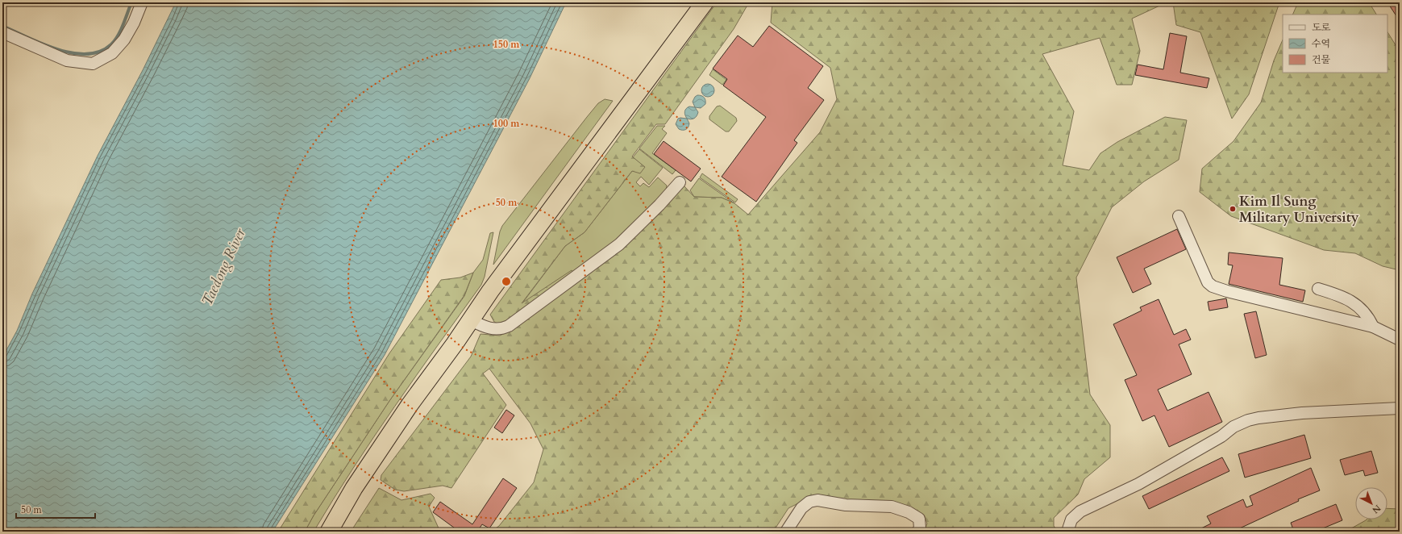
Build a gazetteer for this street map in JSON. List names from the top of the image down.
{
  "water": ["Taedong River"],
  "places": ["Kim Il Sung Military University"],
  "legend": ["도로", "수역", "건물"],
  "scale_bar": "50 m",
  "north": "bottom right",
  "rings": ["150 m", "100 m", "50 m"]
}
